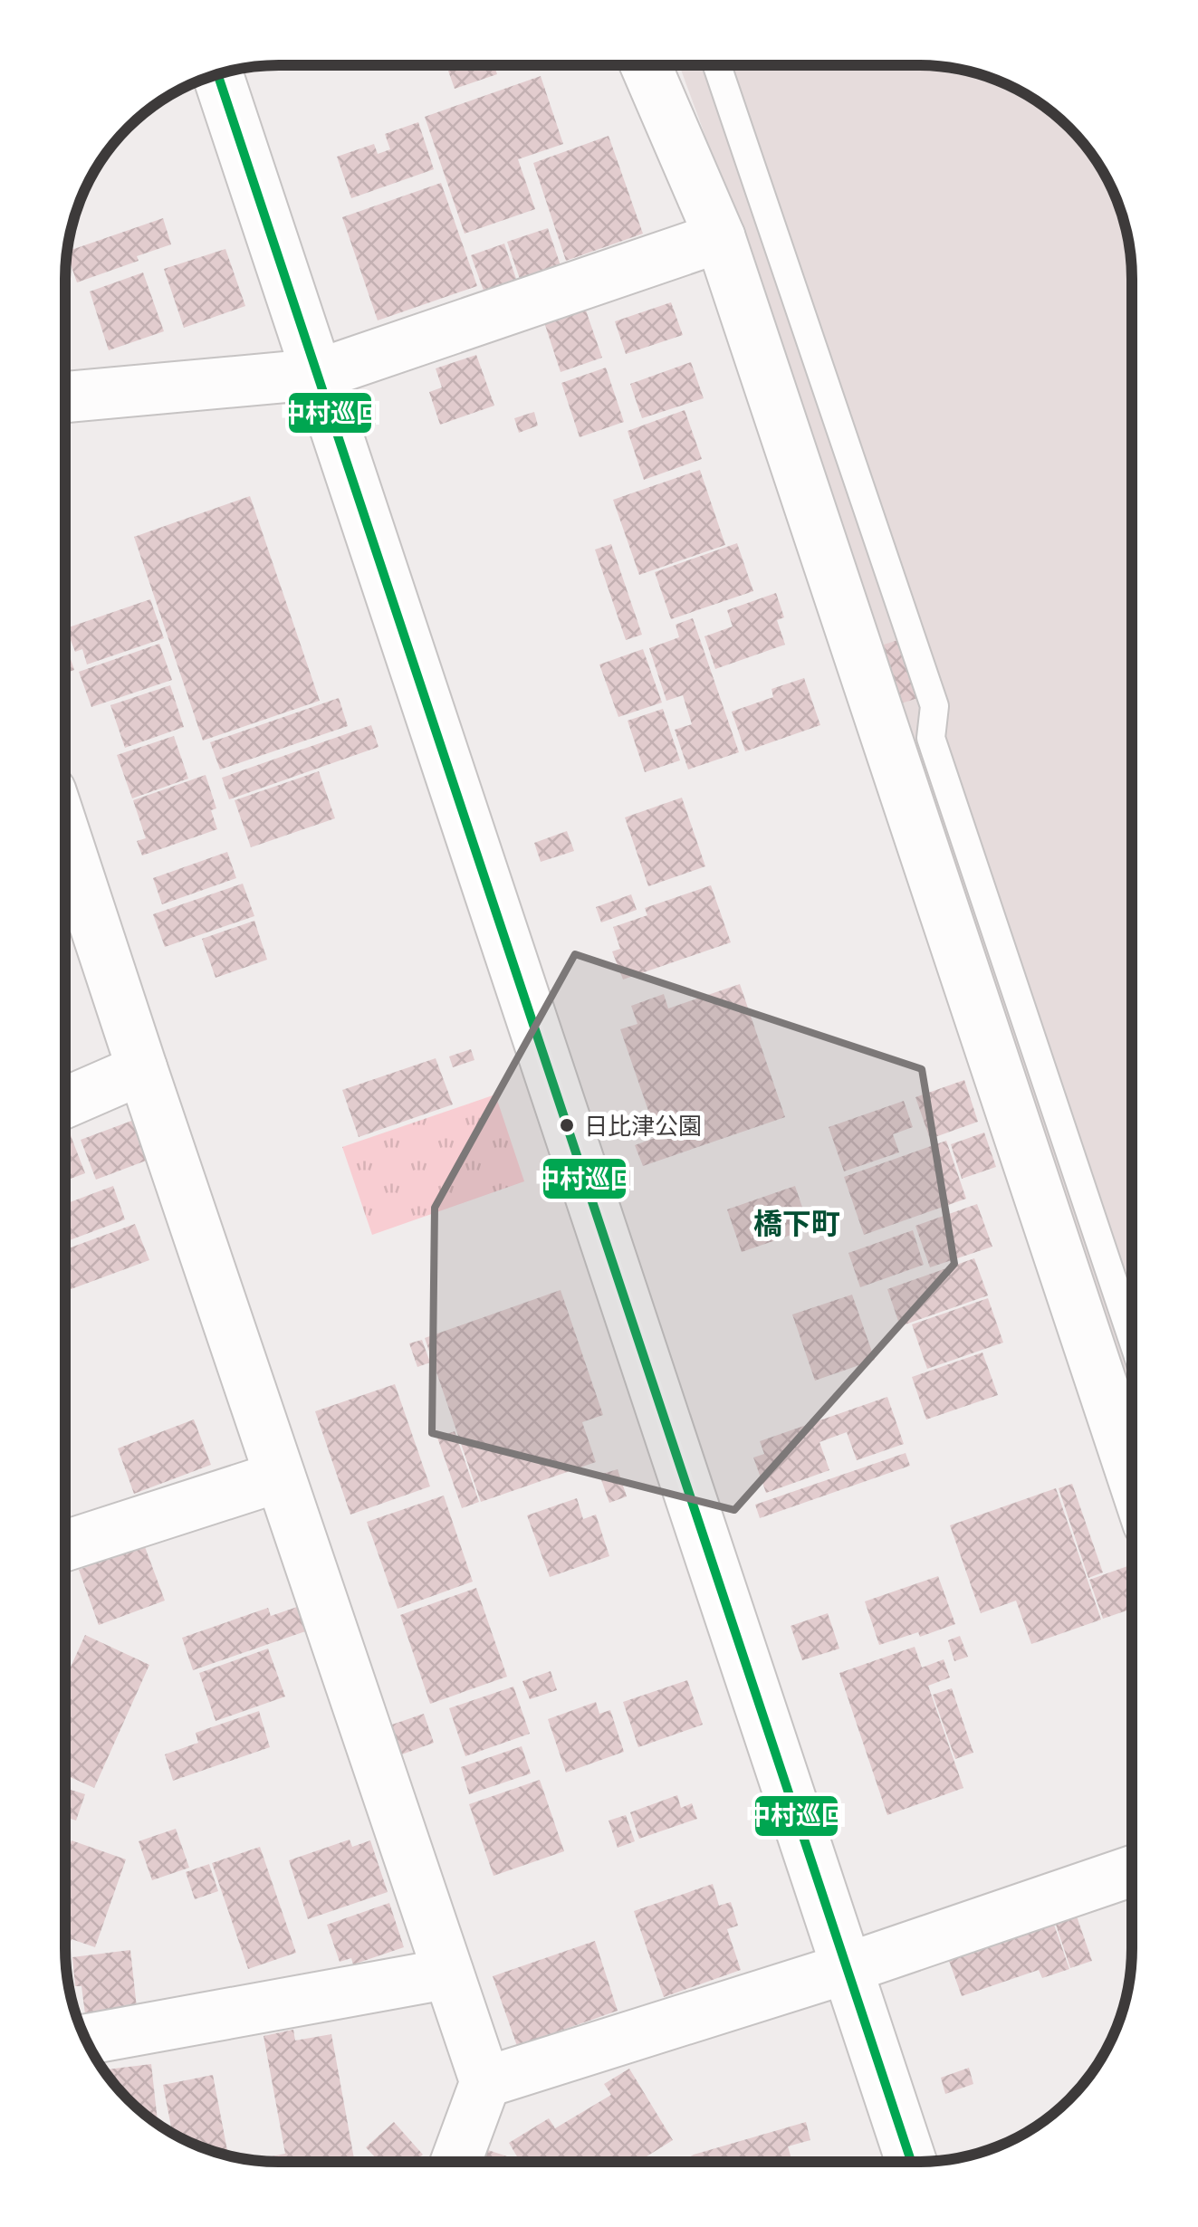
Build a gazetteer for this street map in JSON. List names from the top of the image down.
{
  "districts": ["橋下町"],
  "places": ["日比津公園"],
  "lines": ["transit line 中村巡回"]
}
